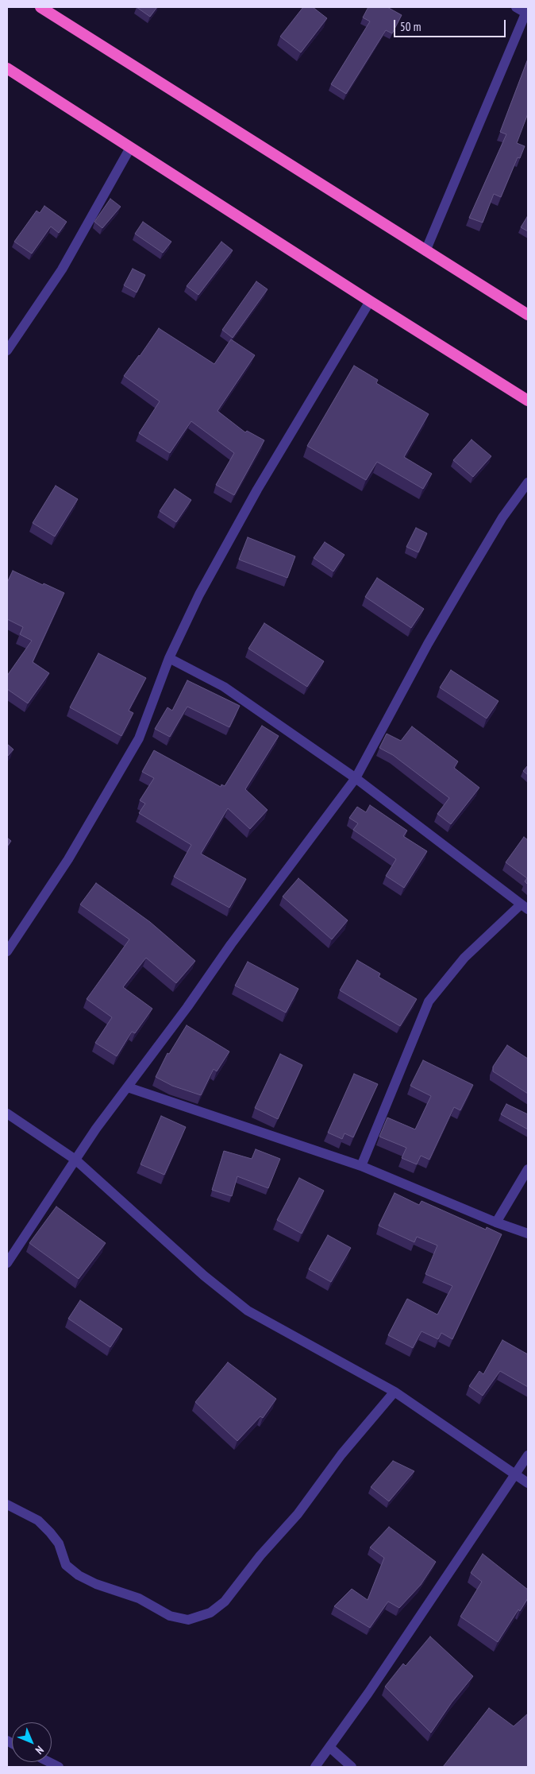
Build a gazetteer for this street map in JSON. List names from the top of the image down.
{
  "scale_bar": "50 m",
  "north": "bottom right"
}
